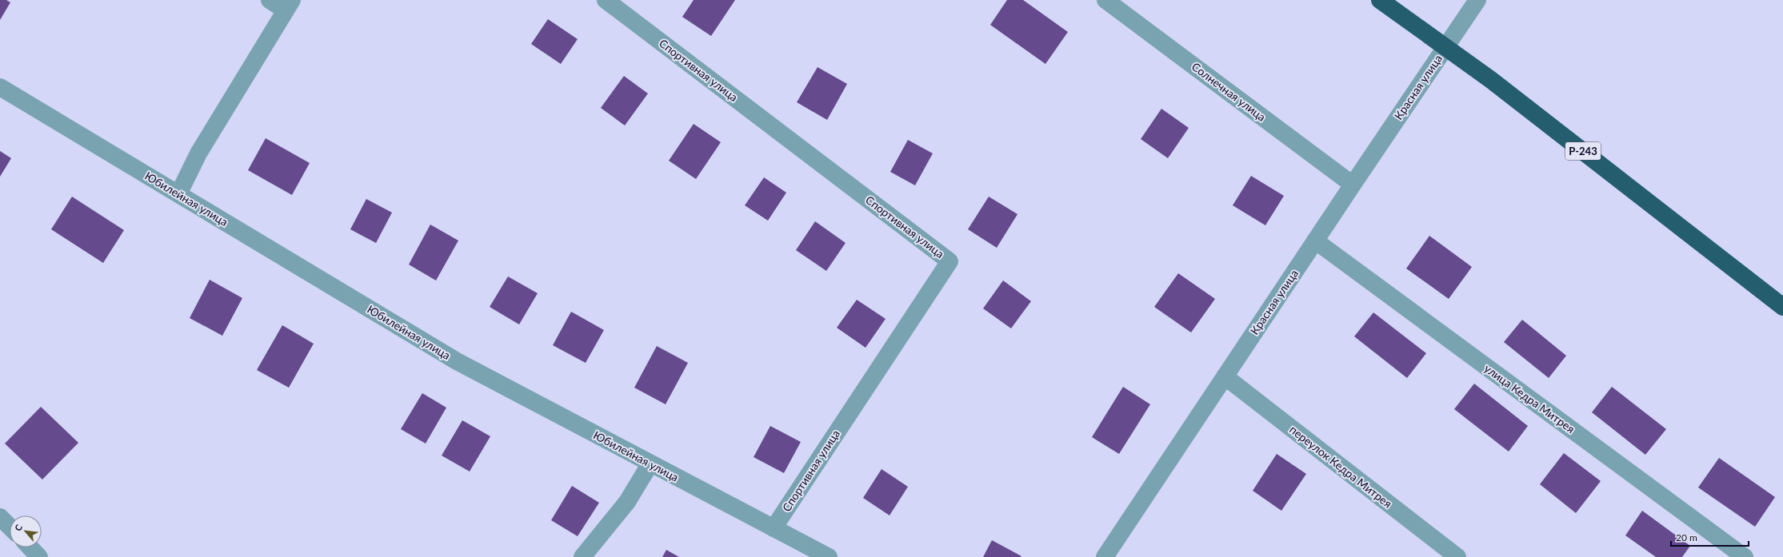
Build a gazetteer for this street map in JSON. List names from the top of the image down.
{
  "streets": {
    "highway": ["Р-243"],
    "street": [
      "Спортивная улица",
      "Красная улица",
      "Солнечная улица",
      "Юбилейная улица",
      "улица Кедра Митрея",
      "переулок Кедра Митрея"
    ]
  },
  "crossings": [
    ["Спортивная улица", "Юбилейная улица"],
    ["Красная улица", "Солнечная улица"],
    ["Красная улица", "Р-243"],
    ["Красная улица", "улица Кедра Митрея"],
    ["Красная улица", "переулок Кедра Митрея"]
  ],
  "scale_bar": "20 m",
  "north": "top left"
}
